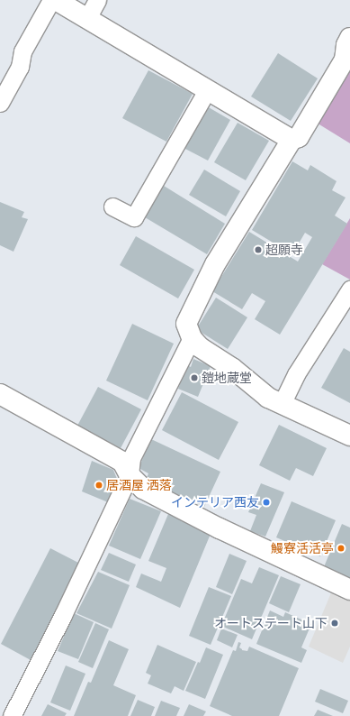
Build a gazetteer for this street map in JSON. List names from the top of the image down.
{
  "places": [
    "超願寺",
    "鎧地蔵堂",
    "居酒屋 洒落",
    "インテリア西友",
    "鰻寮活活亭",
    "オートステート山下"
  ]
}
